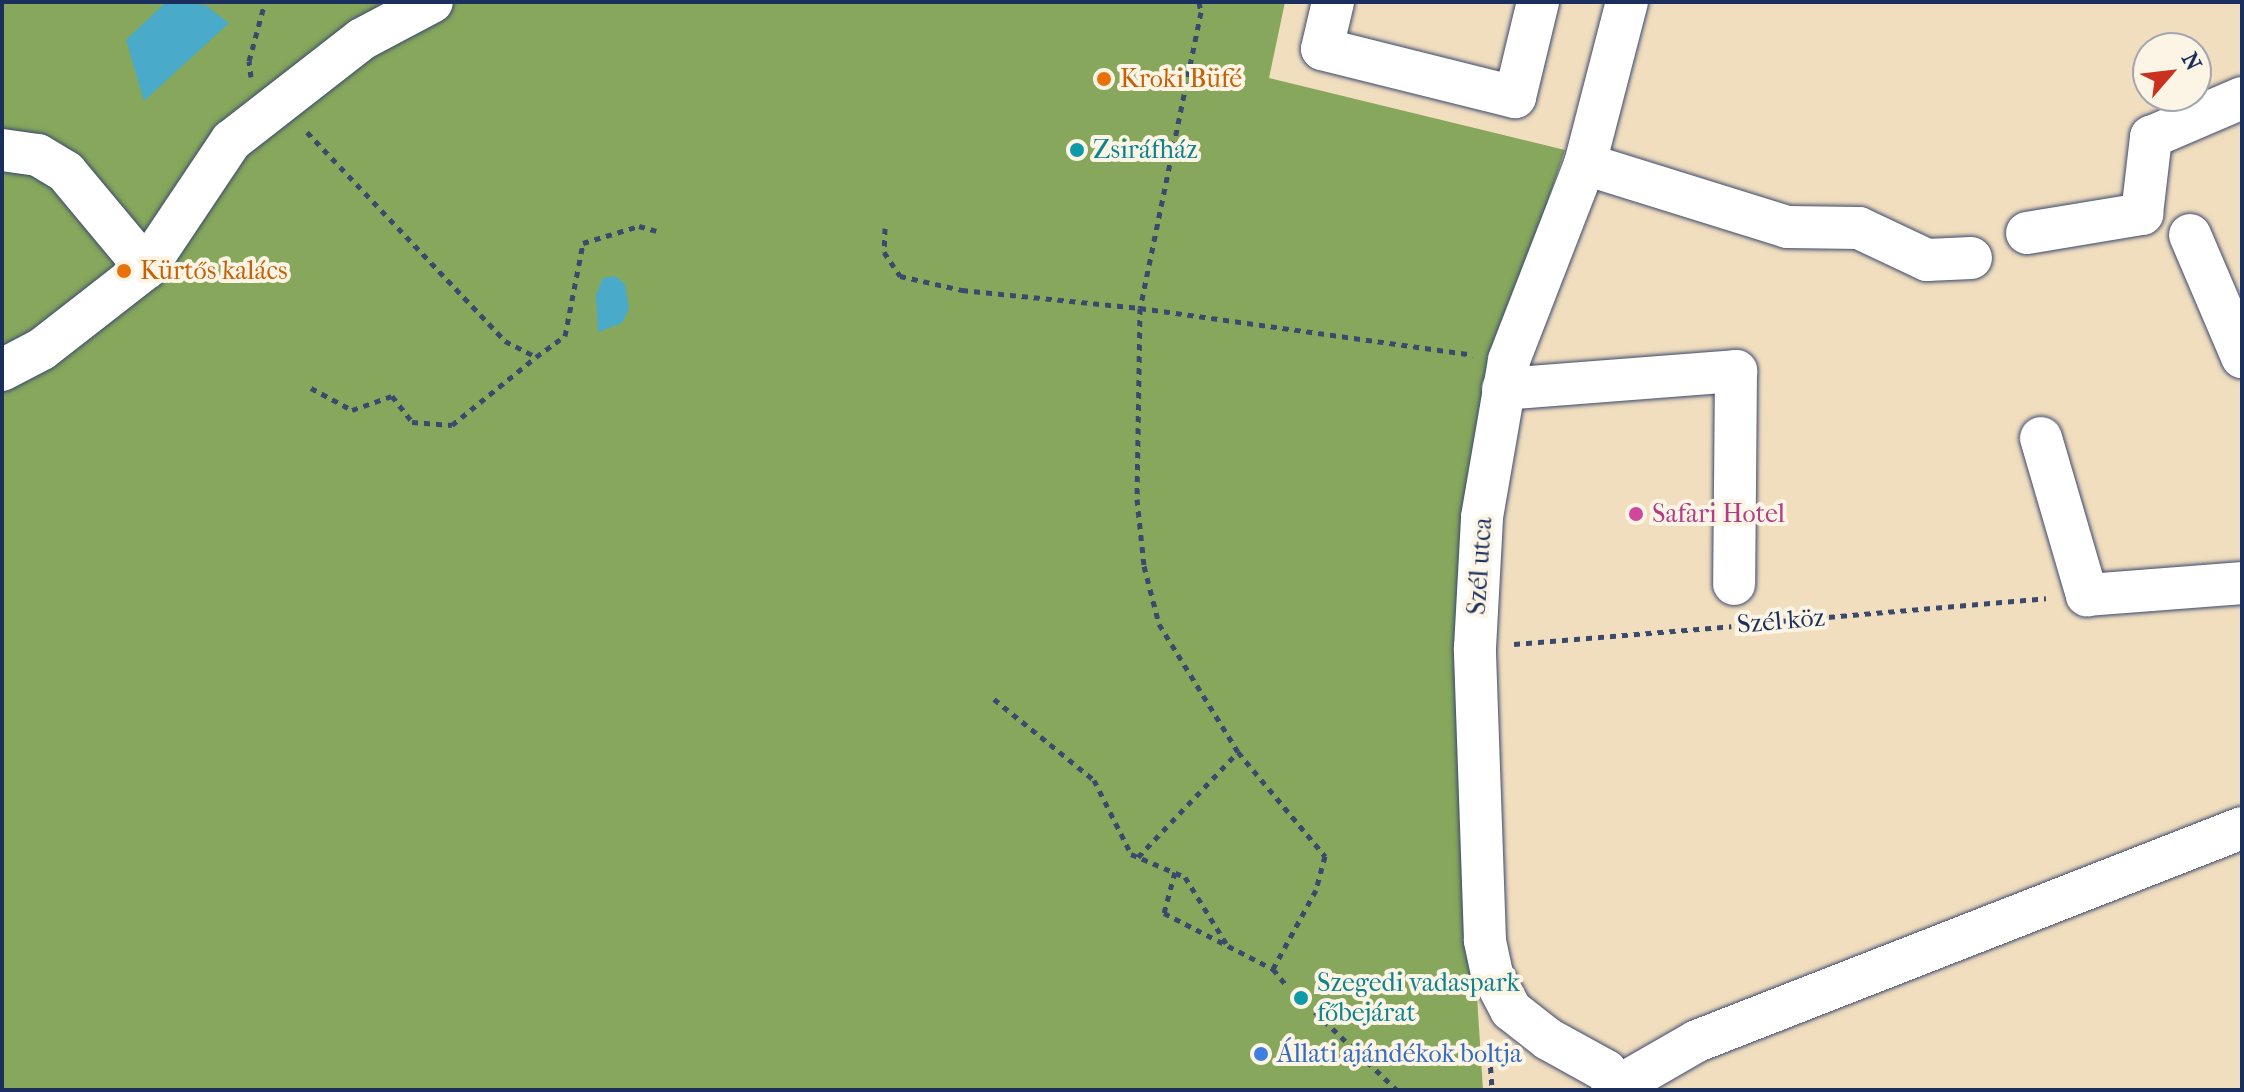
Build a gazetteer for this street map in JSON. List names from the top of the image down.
{
  "streets": {
    "street": ["Szél utca"],
    "path": ["Szél köz"]
  },
  "crossings": [
    ["Szél utca", "Szél köz"]
  ],
  "places": [
    "Kroki Büfé",
    "Zsiráfház",
    "Kürtős kalács",
    "Safari Hotel",
    "Szegedi vadaspark főbejárat",
    "Állati ajándékok boltja"
  ],
  "north": "top right"
}
